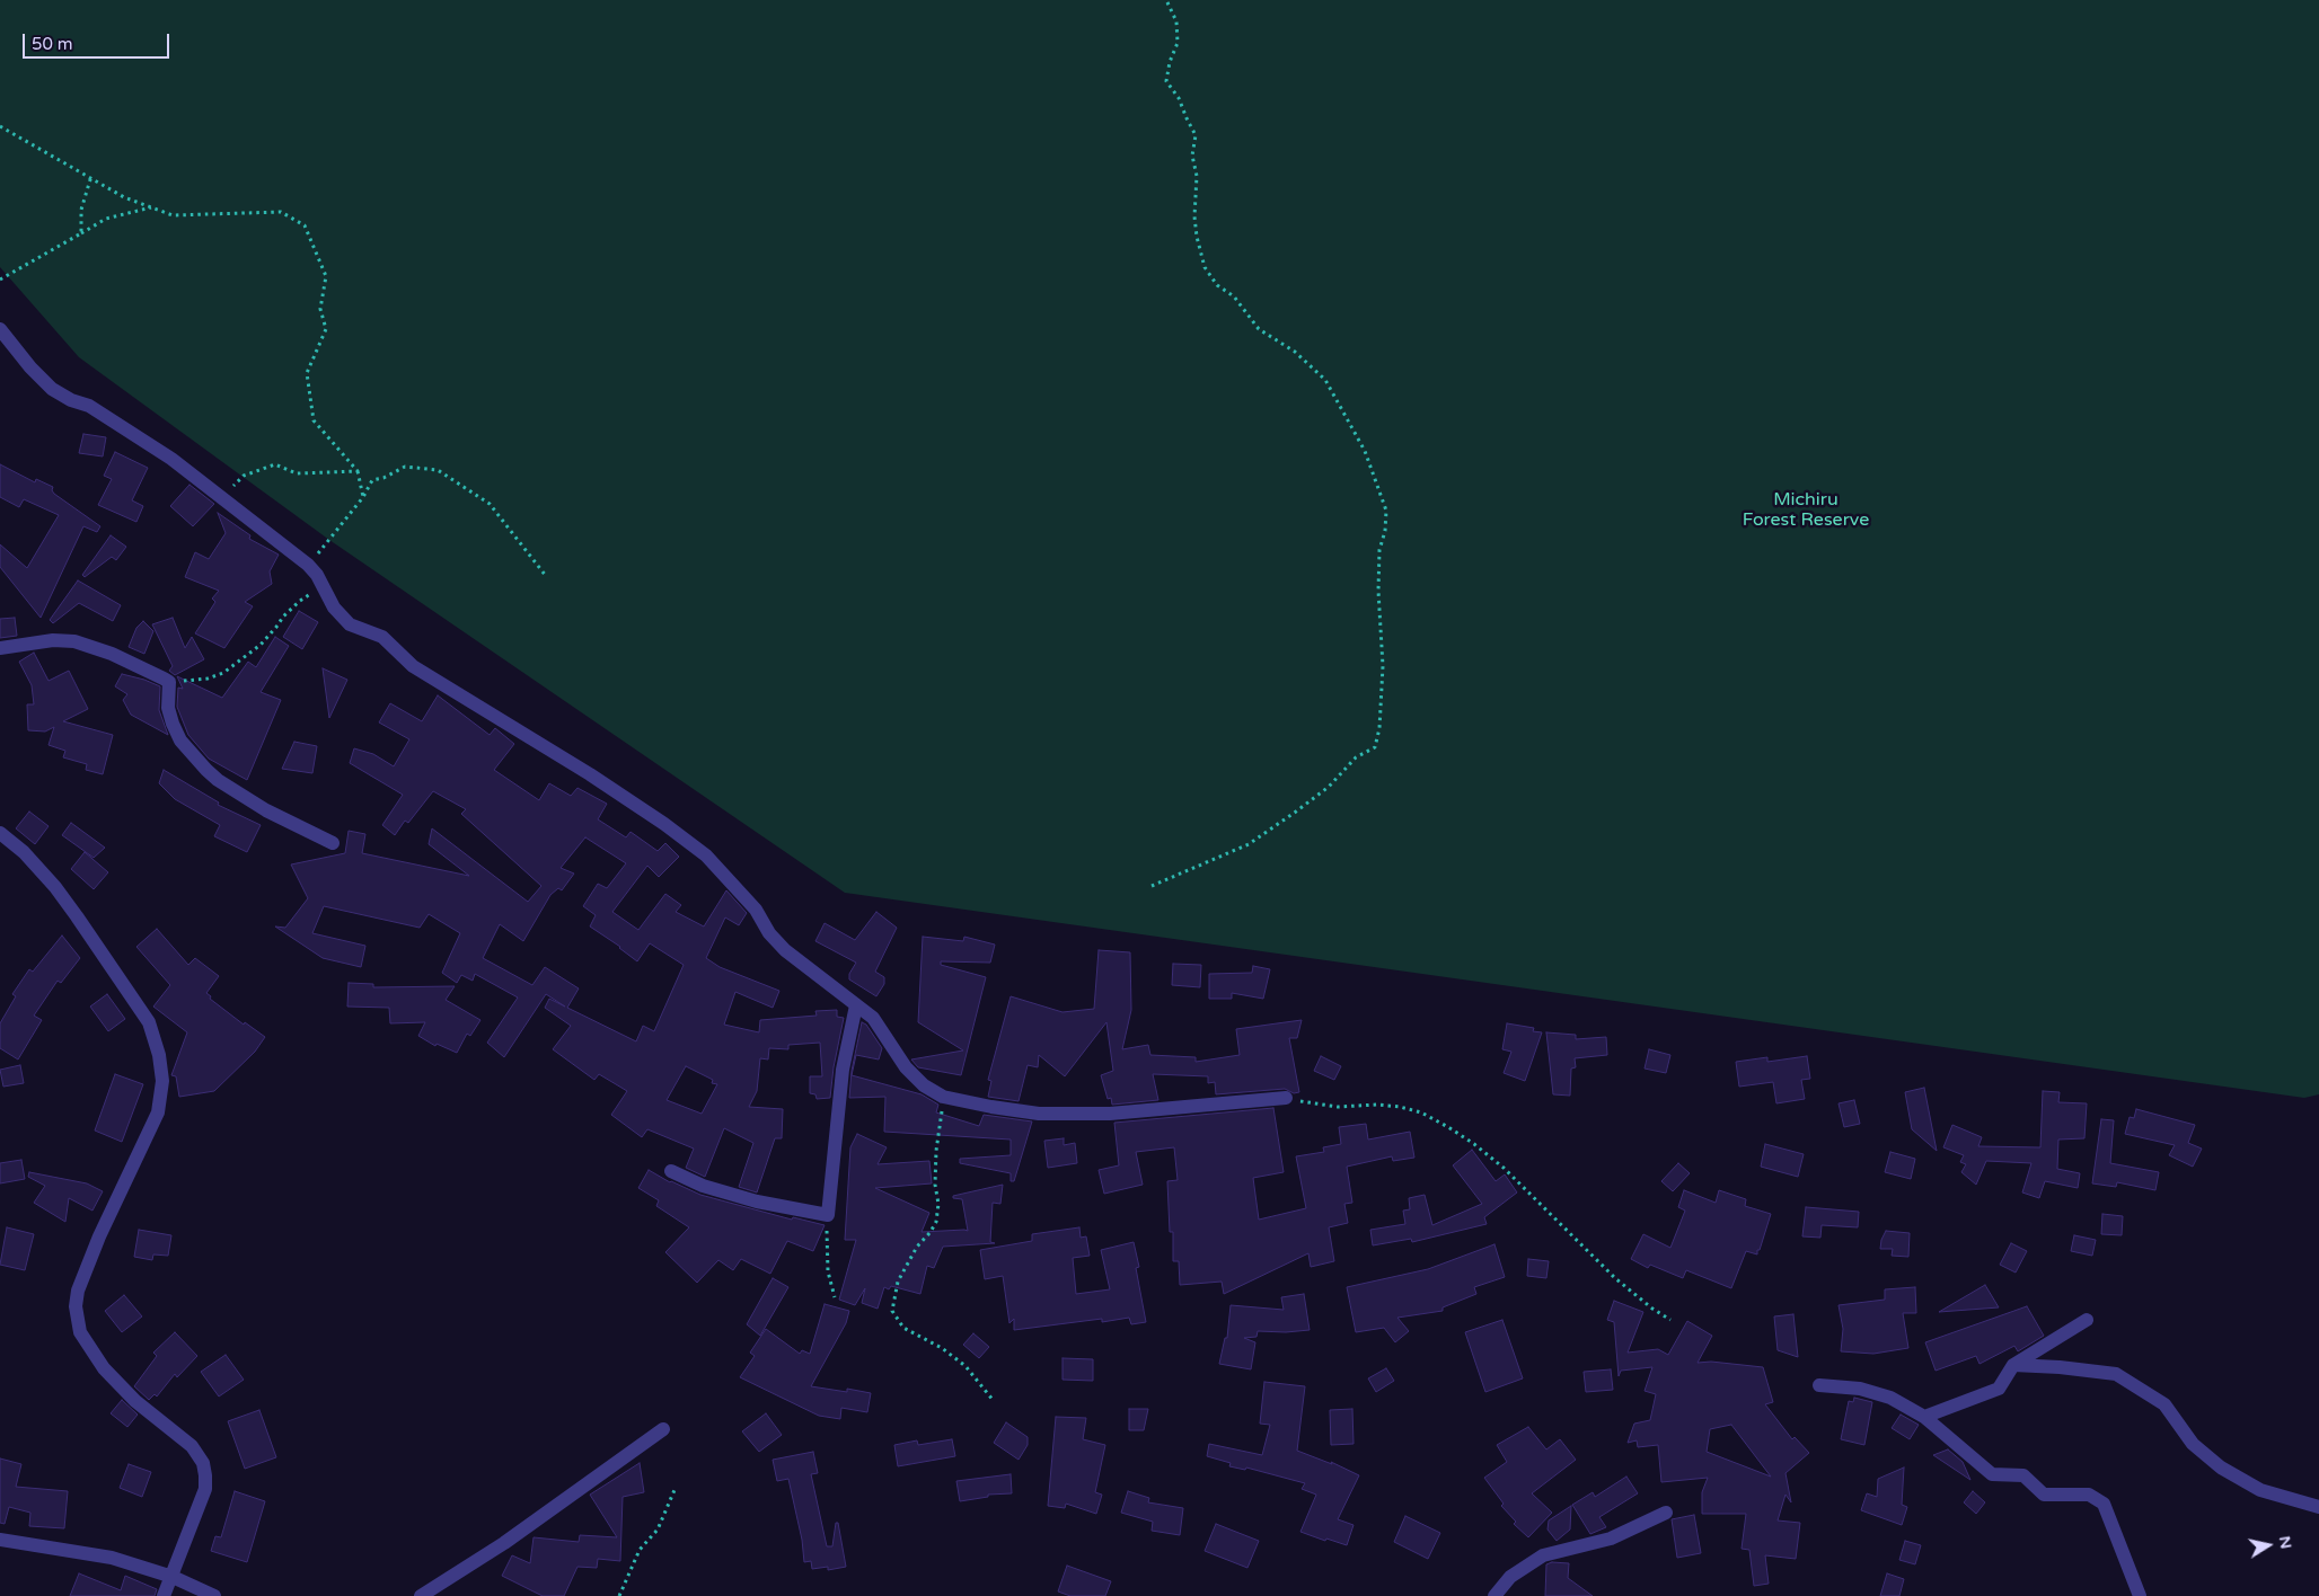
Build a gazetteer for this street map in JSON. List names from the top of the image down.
{
  "parks": ["Michiru Forest Reserve"],
  "scale_bar": "50 m",
  "north": "right"
}
